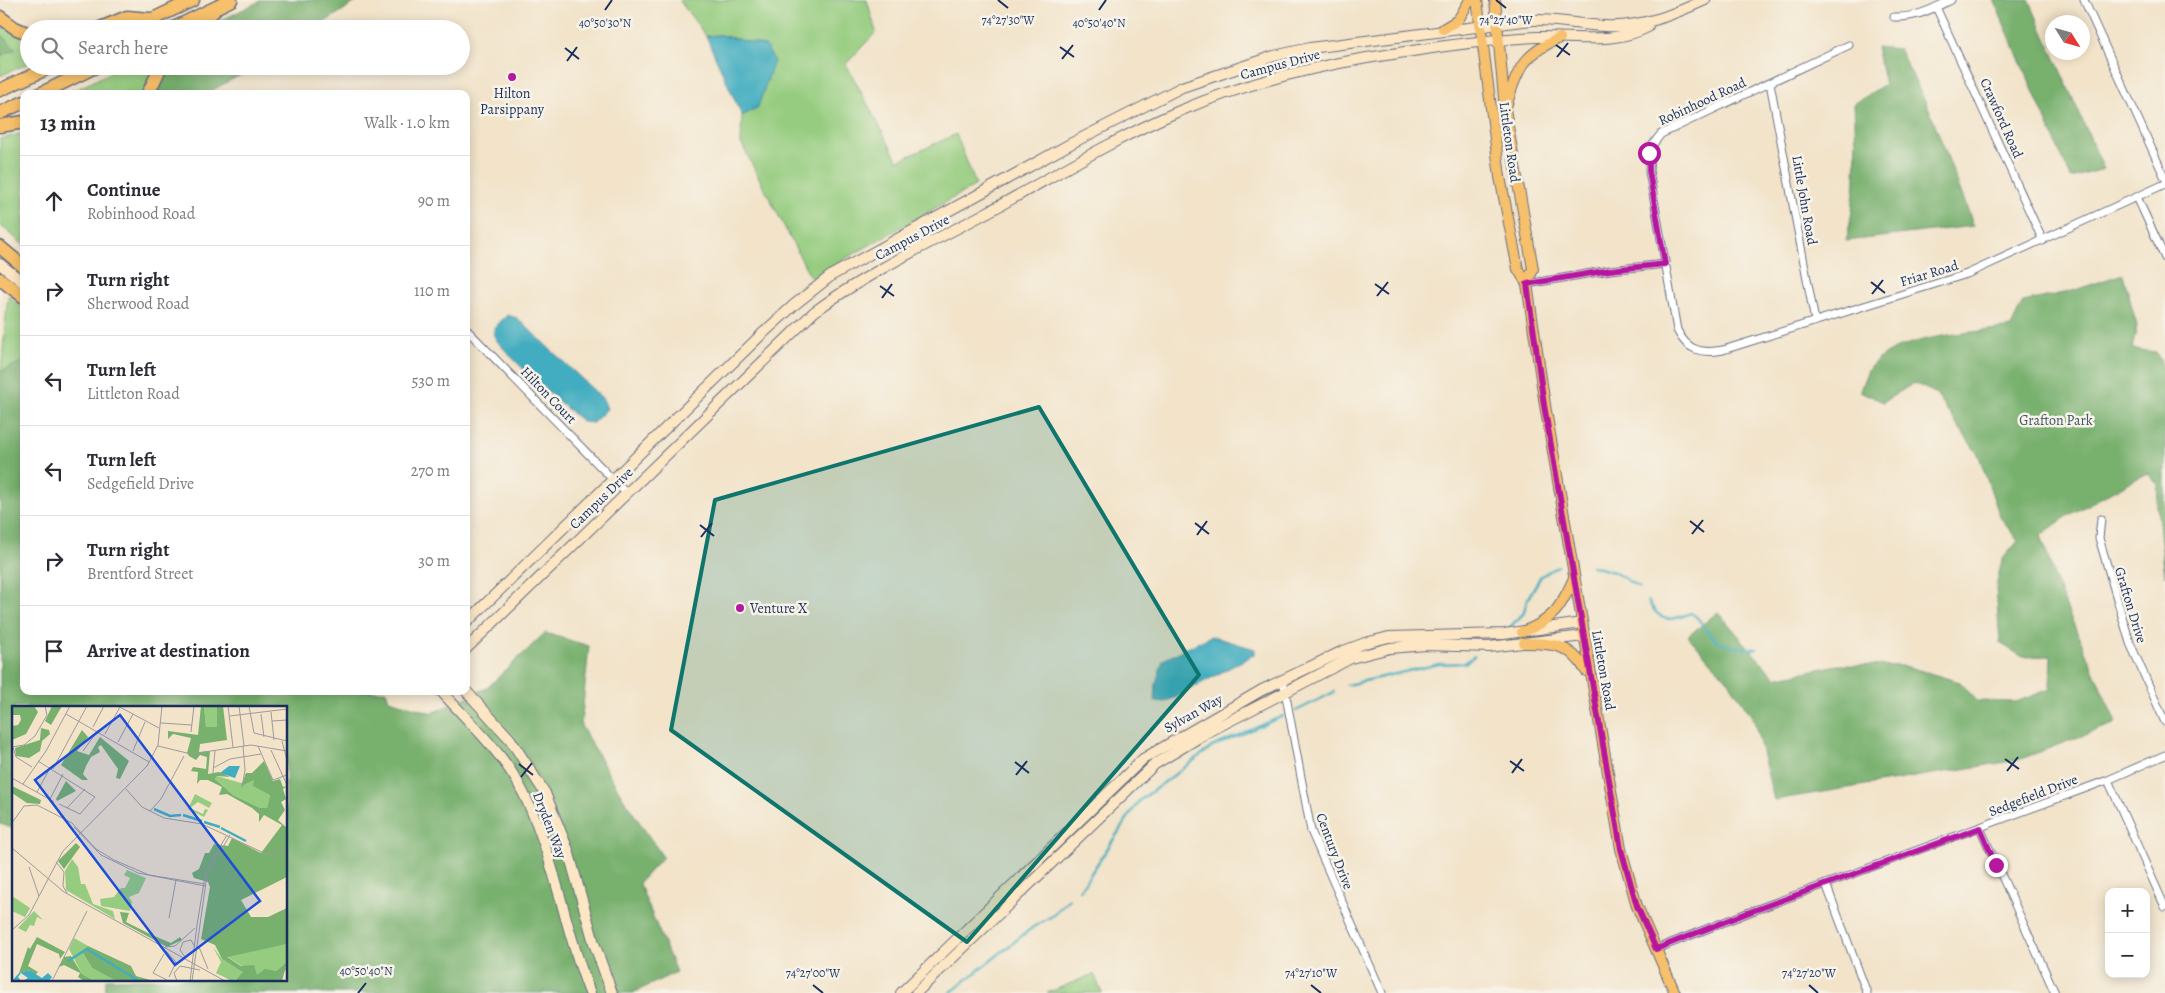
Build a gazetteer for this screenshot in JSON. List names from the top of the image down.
{
  "streets": {
    "main road": ["Littleton Road"],
    "street": [
      "Campus Drive",
      "Robinhood Road",
      "Crawford Road",
      "Little John Road",
      "Friar Road",
      "Hilton Court",
      "Grafton Drive",
      "Sylvan Way",
      "Sedgefield Drive",
      "Dryden Way",
      "Century Drive"
    ]
  },
  "crossings": [
    ["Campus Drive", "Littleton Road"],
    ["Campus Drive", "Hilton Court"],
    ["Robinhood Road", "Little John Road"],
    ["Robinhood Road", "Friar Road"],
    ["Crawford Road", "Friar Road"],
    ["Littleton Road", "Sylvan Way"],
    ["Littleton Road", "Sedgefield Drive"],
    ["Little John Road", "Friar Road"],
    ["Sylvan Way", "Century Drive"]
  ],
  "parks": ["Grafton Park"],
  "places": ["Hilton Parsippany", "Venture X"],
  "north": "bottom right",
  "page": {
    "search": "Search here",
    "heading": ["13 min", "Walk · 1.0 km"],
    "list": [
      ["Continue", "Robinhood Road", "90 m"],
      ["Turn right", "Sherwood Road", "110 m"],
      ["Turn left", "Littleton Road", "530 m"],
      ["Turn left", "Sedgefield Drive", "270 m"],
      ["Turn right", "Brentford Street", "30 m"],
      "Arrive at destination"
    ],
    "map_buttons": ["+", "−"]
  },
  "coordinates": [
    "74°27'30\"W",
    "74°27'40\"W",
    "40°50'30\"N",
    "40°50'40\"N",
    "74°27'00\"W",
    "74°27'10\"W",
    "74°27'20\"W"
  ]
}
